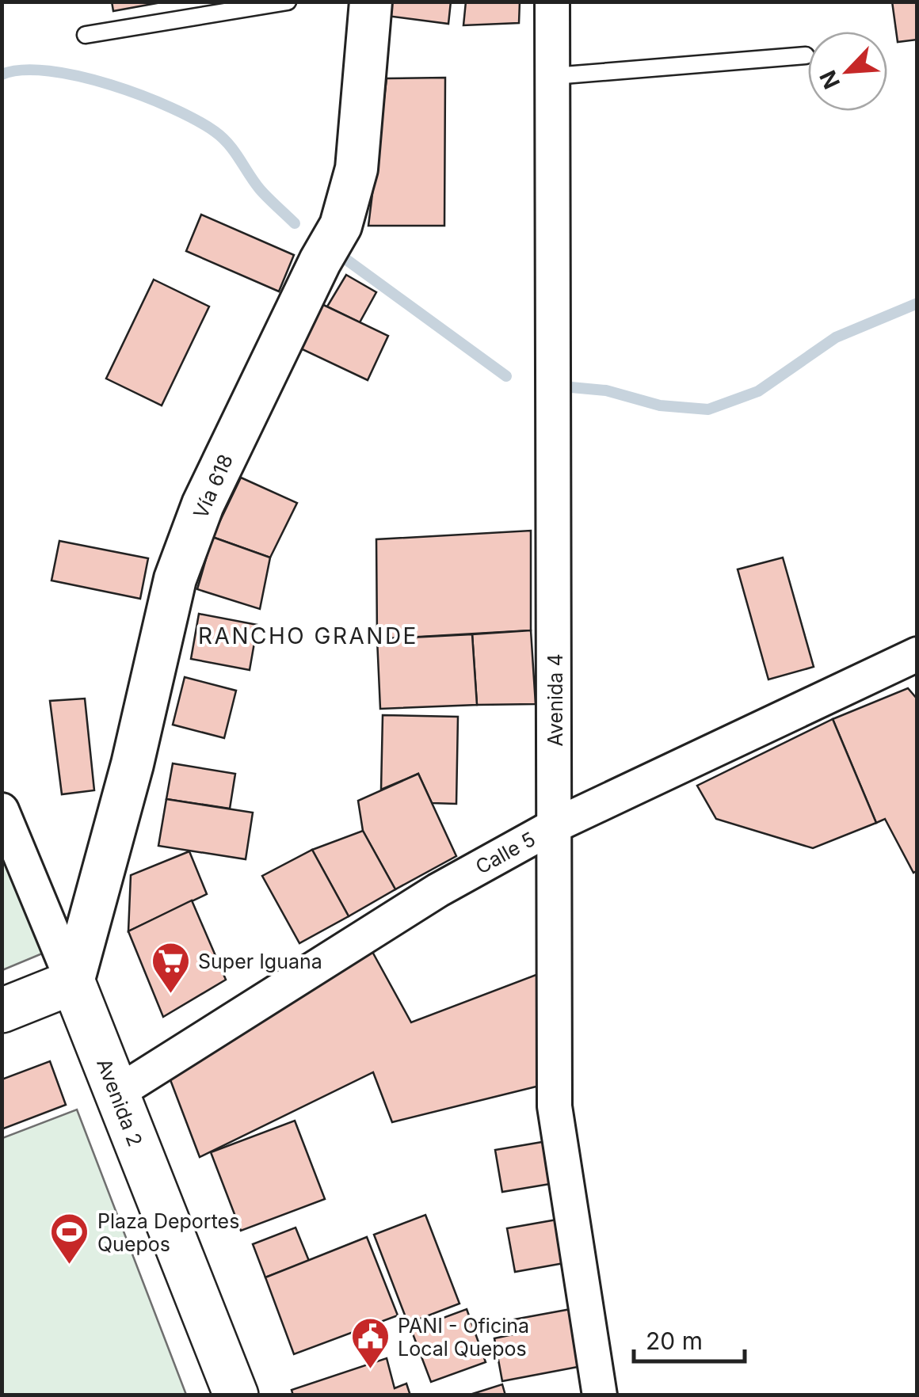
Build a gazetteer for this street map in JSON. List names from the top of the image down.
{
  "streets": {
    "main road": ["Avenida 2"],
    "street": ["Vía 618", "Avenida 4", "Calle 5"]
  },
  "crossings": [
    ["Vía 618", "Avenida 2"],
    ["Avenida 4", "Calle 5"],
    ["Calle 5", "Avenida 2"]
  ],
  "districts": ["RANCHO GRANDE"],
  "places": {
    "supermarket": ["Super Iguana"],
    "sports": ["Plaza Deportes Quepos"],
    "public building": ["PANI - Oficina Local Quepos"]
  },
  "scale_bar": "20 m",
  "north": "bottom left"
}
